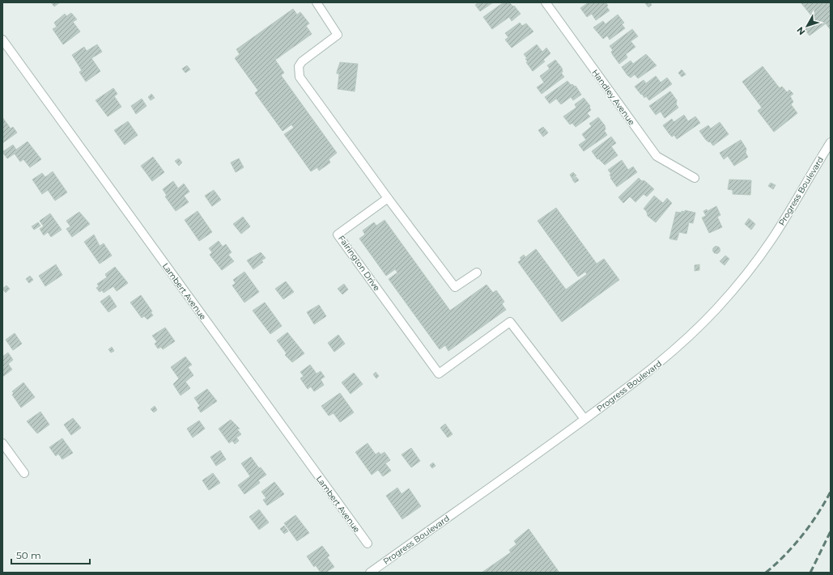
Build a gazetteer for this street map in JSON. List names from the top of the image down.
{
  "streets": {
    "street": [
      "Handley Avenue",
      "Progress Boulevard",
      "Fairington Drive",
      "Lambert Avenue"
    ]
  },
  "crossings": [
    ["Progress Boulevard", "Fairington Drive"]
  ],
  "scale_bar": "50 m",
  "north": "bottom left"
}
